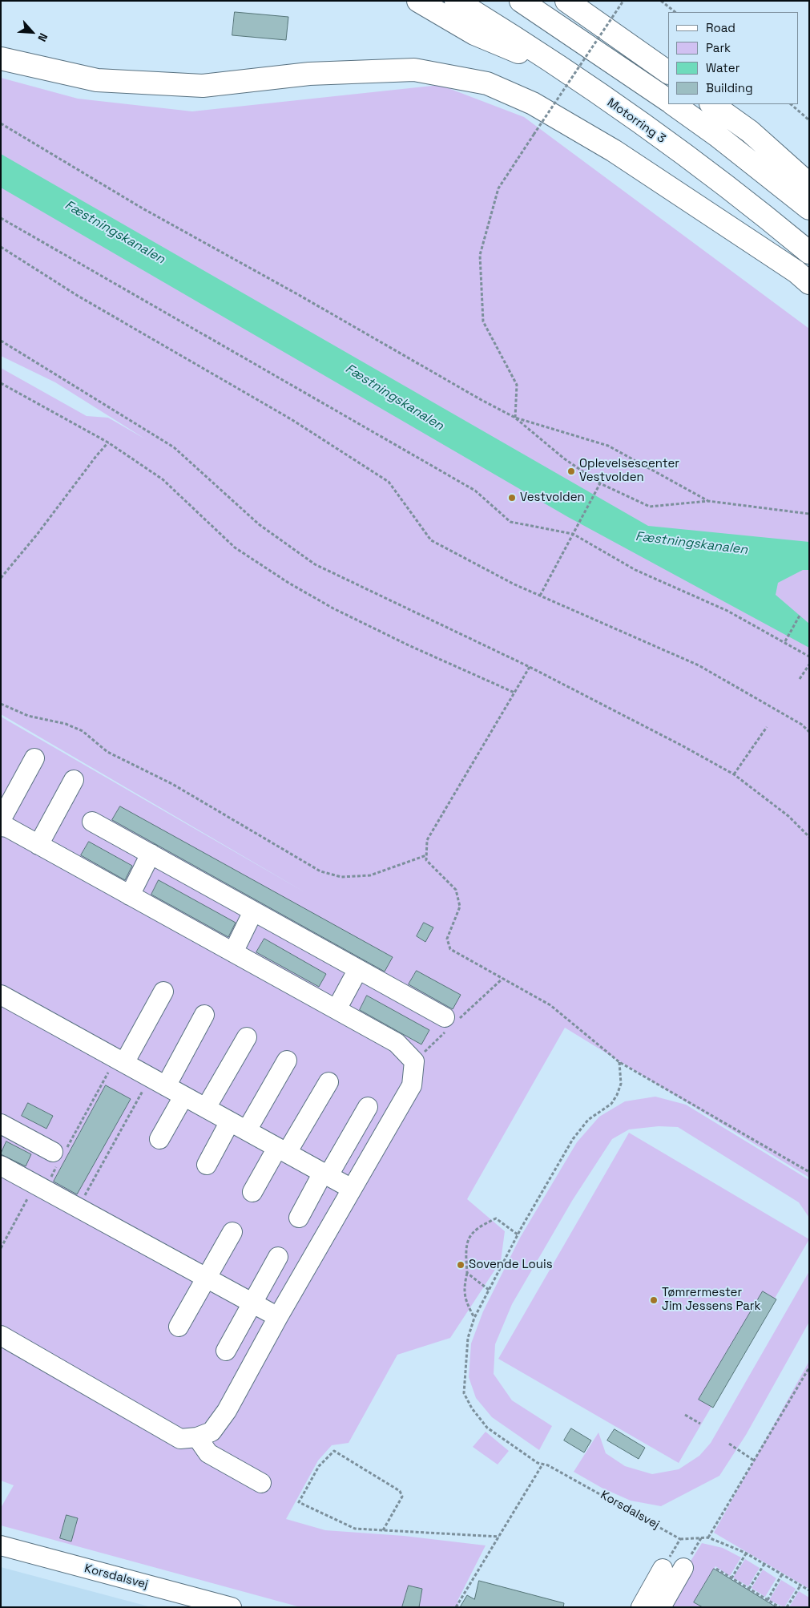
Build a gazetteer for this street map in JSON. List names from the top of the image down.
{
  "streets": {
    "highway": ["Motorring 3"],
    "street": ["Korsdalsvej"]
  },
  "water": ["Fæstningskanalen"],
  "places": [
    "Oplevelsescenter Vestvolden",
    "Vestvolden",
    "Sovende Louis",
    "Tømrermester Jim Jessens Park"
  ],
  "legend": [
    "Road",
    "Park",
    "Water",
    "Building"
  ],
  "north": "bottom right"
}
